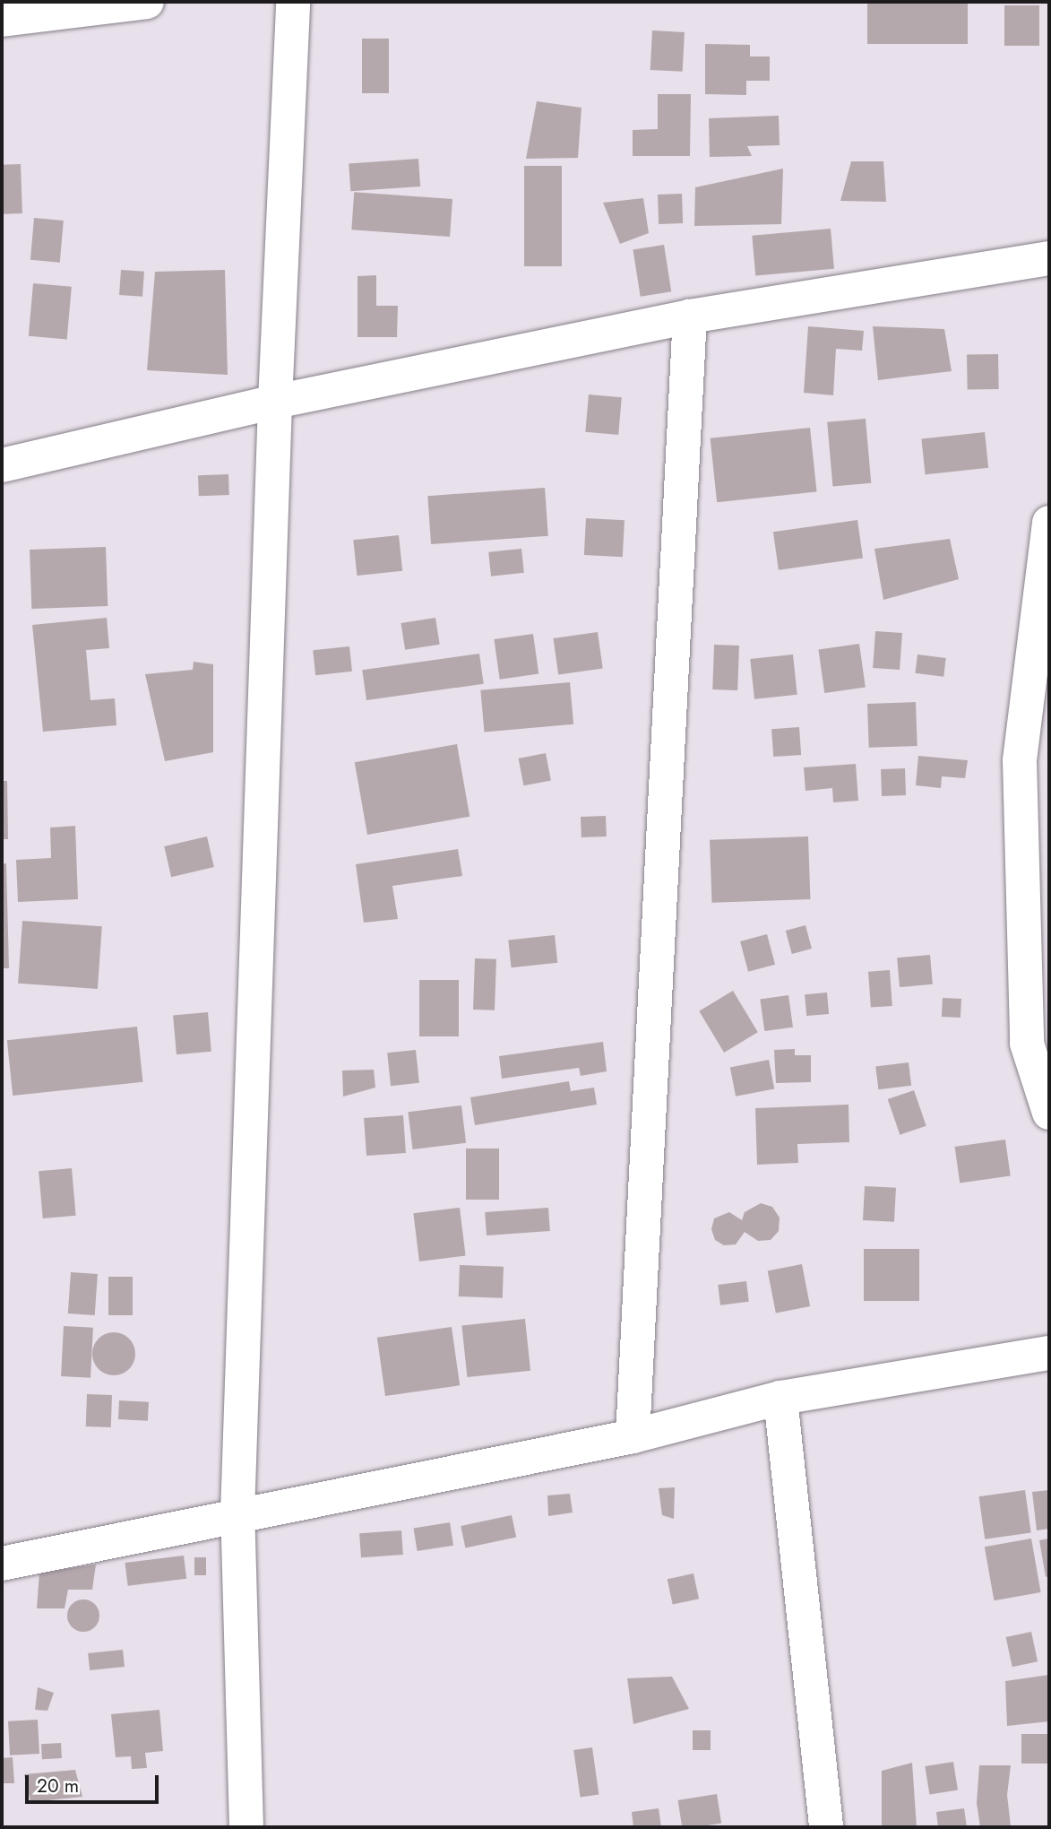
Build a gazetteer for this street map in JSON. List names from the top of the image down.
{
  "scale_bar": "20 m"
}
